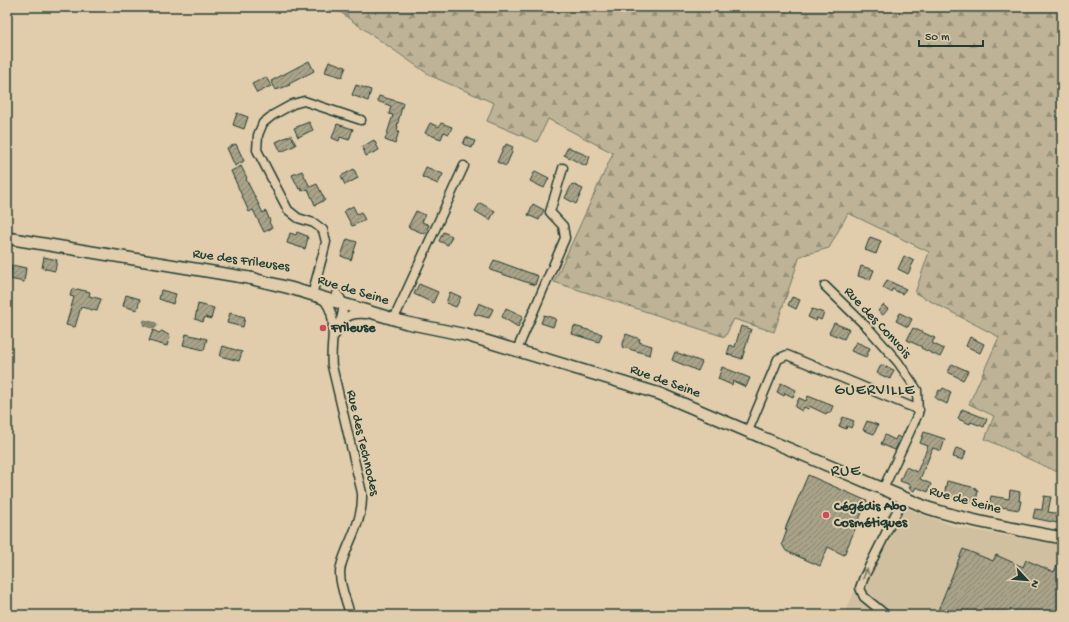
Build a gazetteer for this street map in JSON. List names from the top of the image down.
{
  "streets": {
    "street": [
      "Rue des Frileuses",
      "Rue de Seine",
      "Rue des Convois",
      "Rue des Technodes"
    ]
  },
  "crossings": [
    ["Rue des Frileuses", "Rue de Seine"],
    ["Rue des Frileuses", "Rue des Technodes"],
    ["Rue de Seine", "Rue des Convois"],
    ["Rue de Seine", "Rue des Technodes"]
  ],
  "districts": ["GUERVILLE", "RUE"],
  "places": ["Frileuse", "Cégédis Abo Cosmétiques"],
  "scale_bar": "50 m",
  "north": "bottom right"
}
